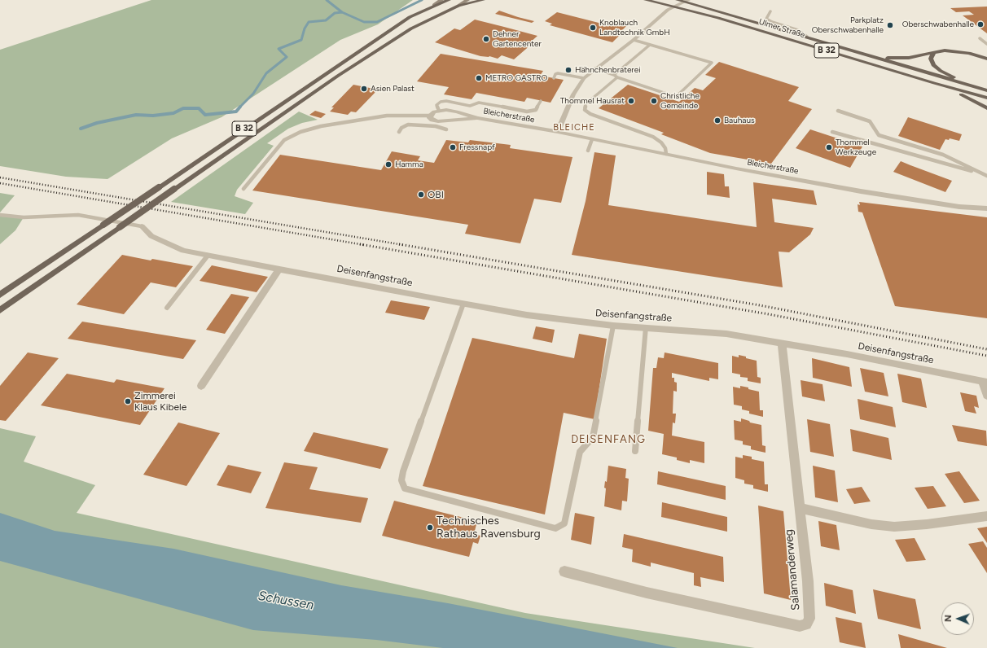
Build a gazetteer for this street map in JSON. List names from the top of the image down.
{
  "streets": {
    "main road": ["Ulmer Straße", "B 32"],
    "street": ["Bleicherstraße", "Deisenfangstraße", "Salamanderweg"]
  },
  "crossings": [
    ["Deisenfangstraße", "Salamanderweg"]
  ],
  "districts": ["BLEICHE", "DEISENFANG"],
  "water": ["Schussen"],
  "places": [
    "Oberschwabenhalle",
    "Parkplatz Oberschwabenhalle",
    "Knoblauch Landtechnik GmbH",
    "Dehner Gartencenter",
    "Hähnchenbraterei",
    "METRO GASTRO",
    "Asien Palast",
    "Thommel Hausrat",
    "Christliche Gemeinde",
    "Bauhaus",
    "Fressnapf",
    "Thommel Werkzeuge",
    "Hamma",
    "OBI",
    "Zimmerei Klaus Kibele",
    "Technisches Rathaus Ravensburg"
  ],
  "north": "left"
}
